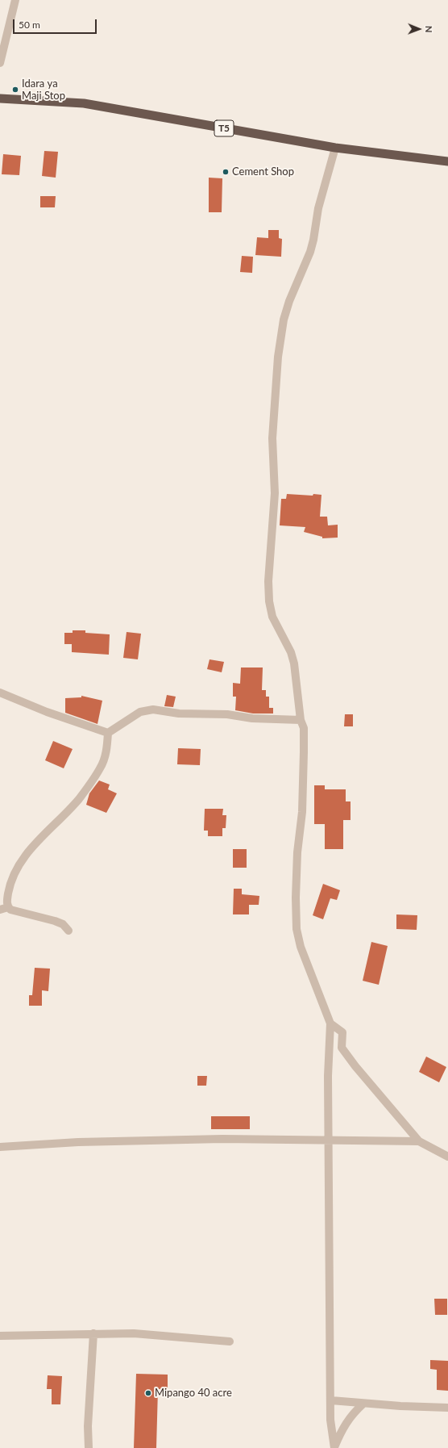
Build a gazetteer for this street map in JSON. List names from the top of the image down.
{
  "streets": {
    "highway": ["T5"]
  },
  "places": ["Idara ya Maji Stop", "Cement Shop", "Mipango 40 acre"],
  "scale_bar": "50 m",
  "north": "right"
}
